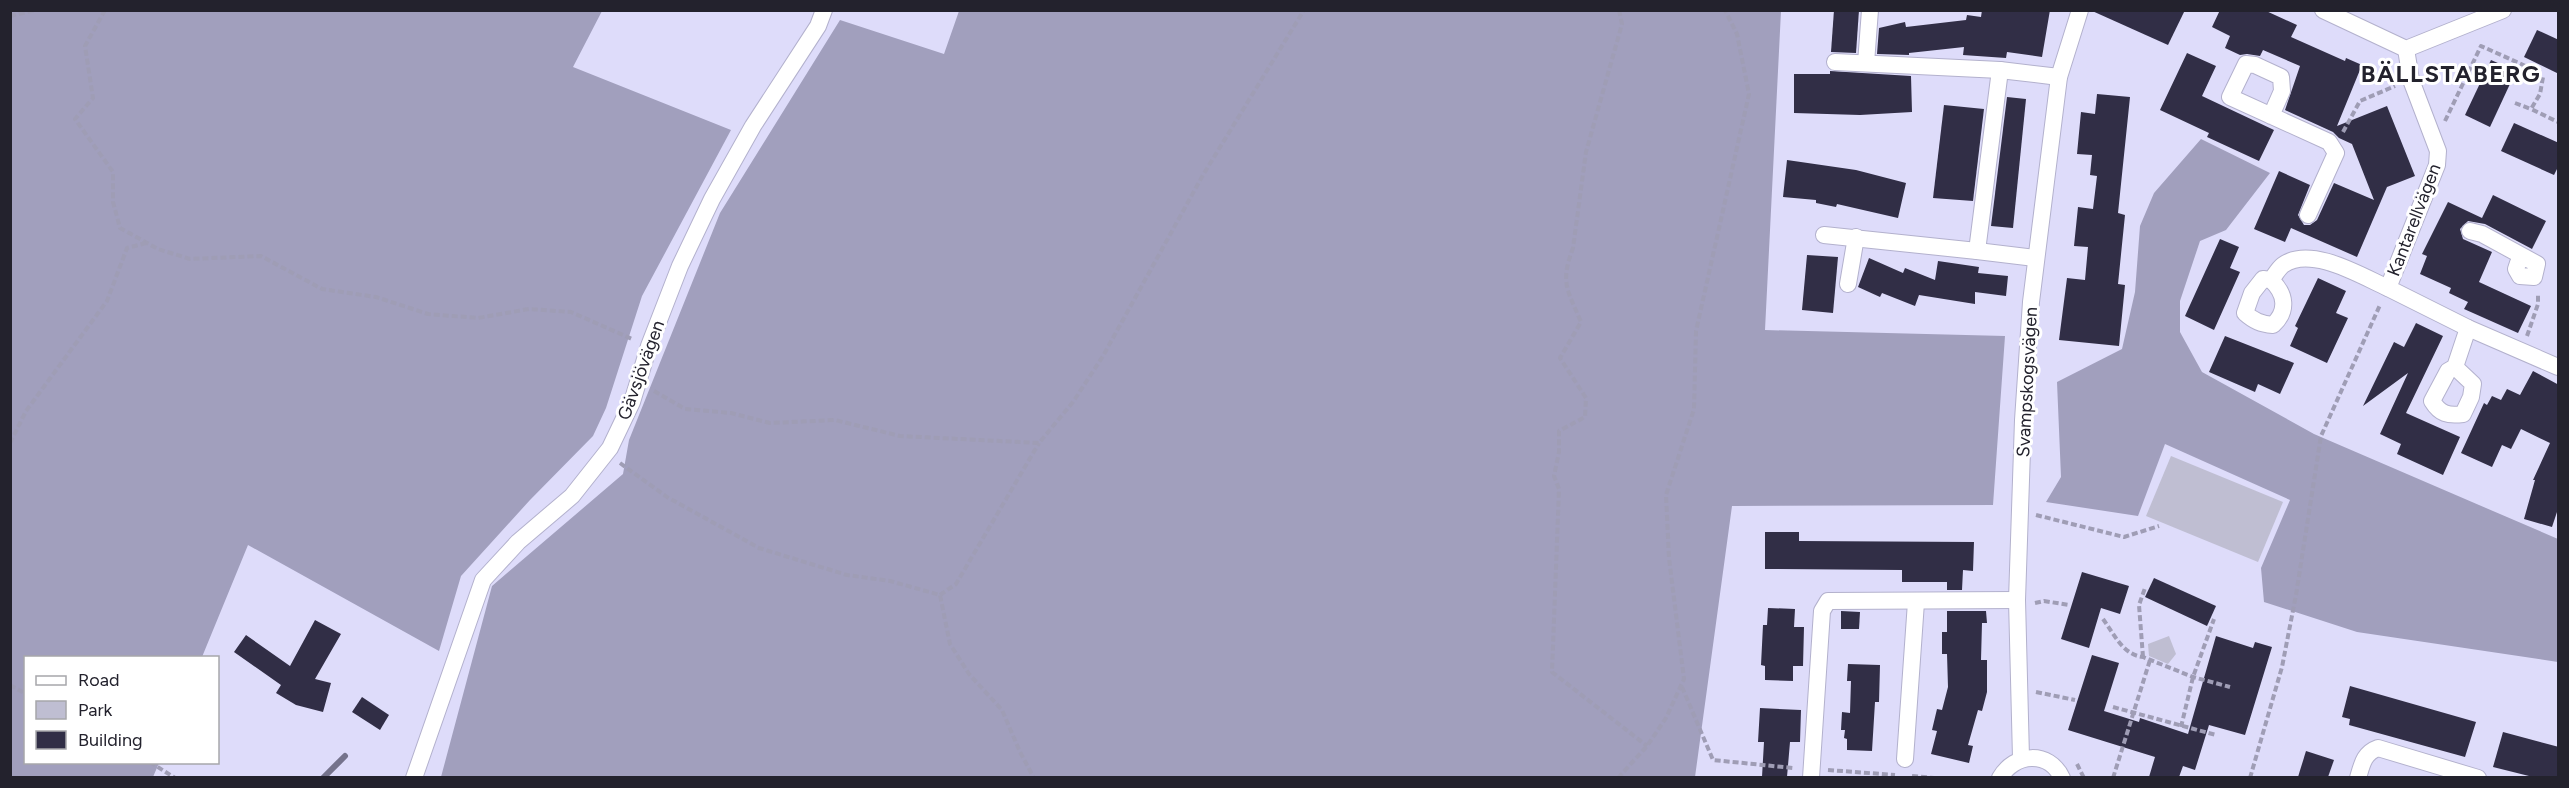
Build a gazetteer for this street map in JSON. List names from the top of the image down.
{
  "streets": {
    "street": ["Kantarellvägen", "Gävsjövägen", "Svampskogsvägen"]
  },
  "districts": ["BÄLLSTABERG"],
  "legend": ["Road", "Park", "Building"]
}
